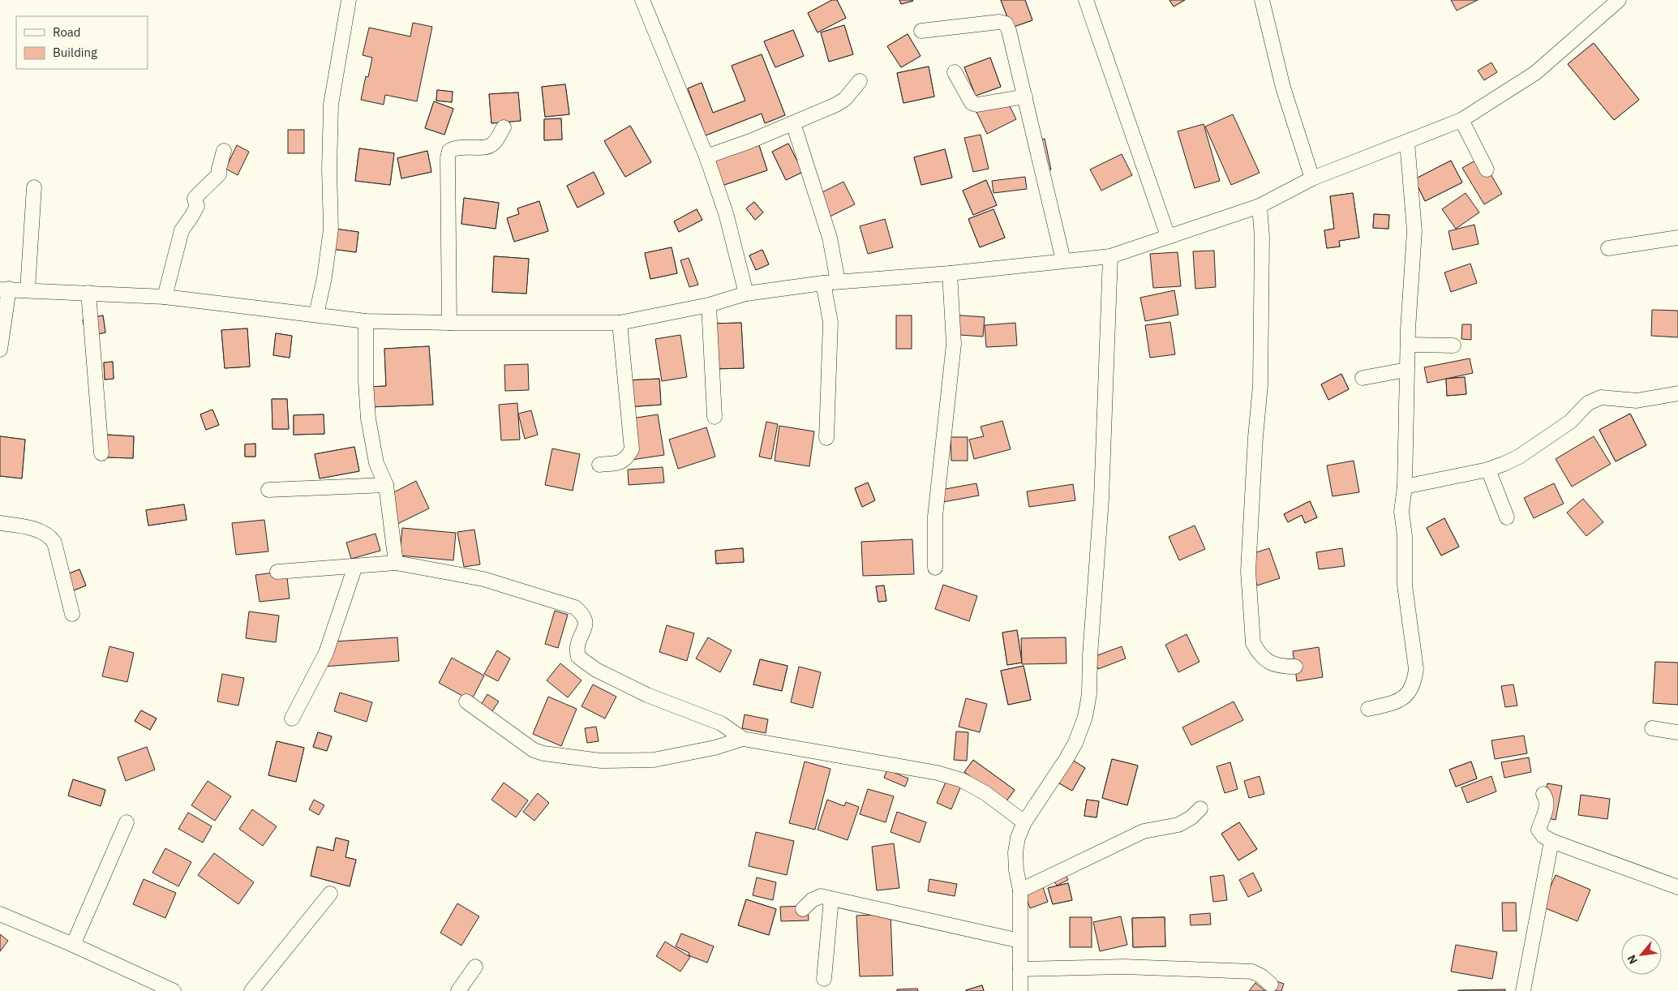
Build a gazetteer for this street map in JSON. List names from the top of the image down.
{
  "legend": ["Road", "Building"],
  "north": "bottom left"
}
